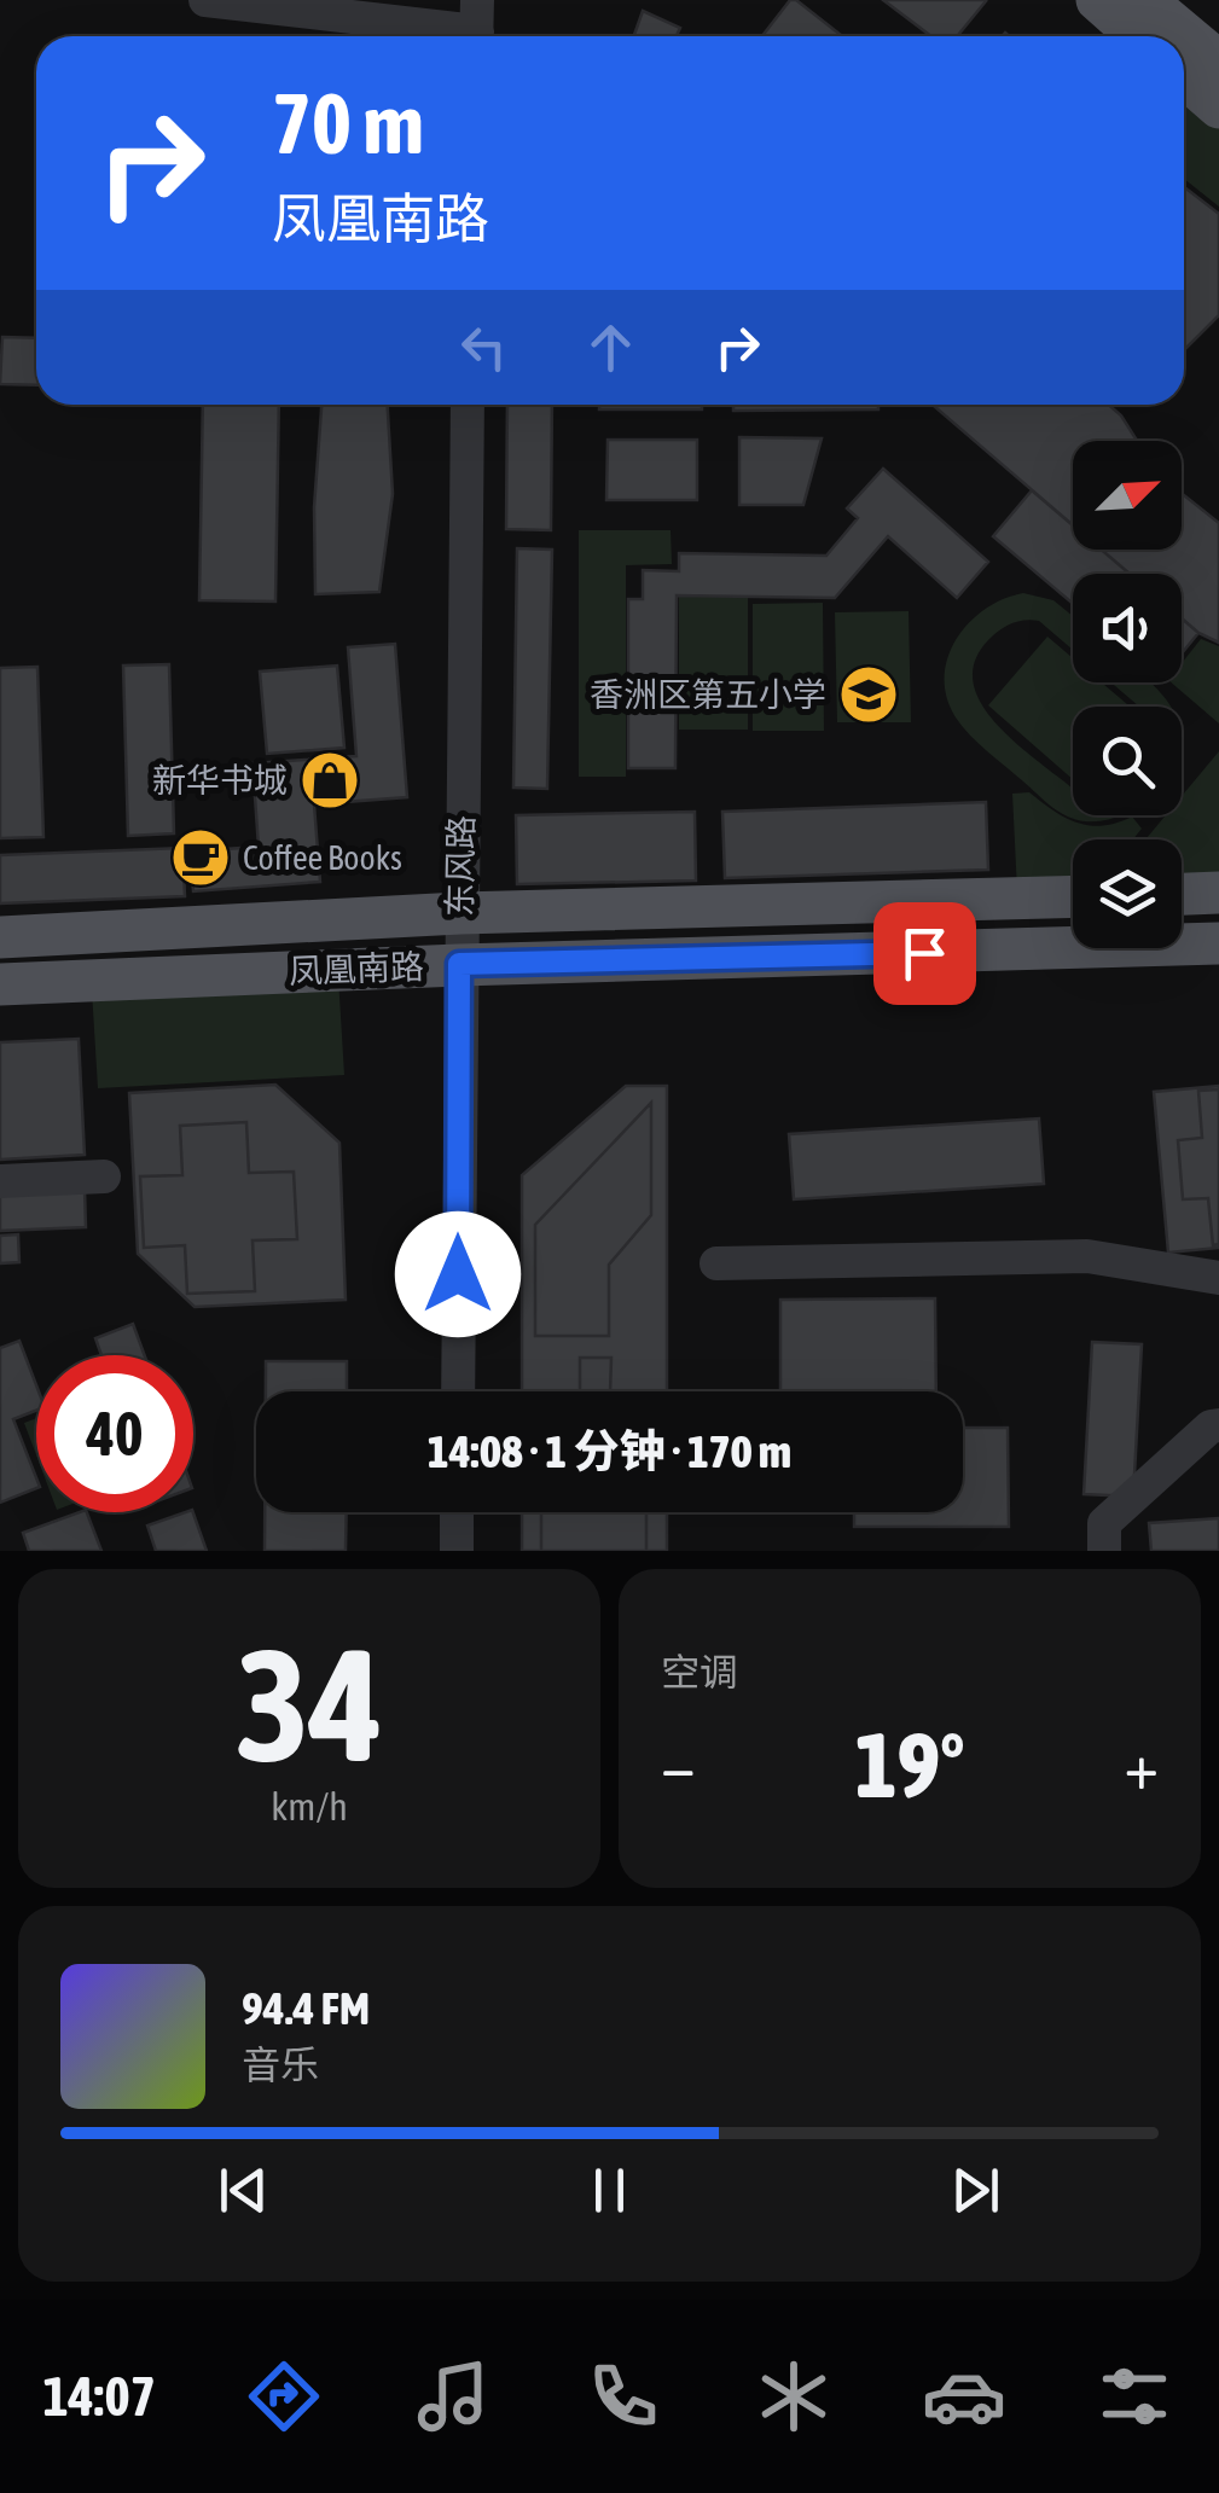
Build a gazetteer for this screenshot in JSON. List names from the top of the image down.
{
  "streets": {
    "main road": ["凤凰南路"],
    "street": ["东风路"]
  },
  "crossings": [
    ["东风路", "凤凰南路"]
  ],
  "places": {
    "school or university": ["香洲区第五小学"],
    "shop": ["新华书城"],
    "cafe": ["Coffee Books"]
  },
  "north": "top right",
  "page": {
    "turn": ["70 m", "凤凰南路"],
    "limit": "40",
    "trip": "14:08 · 1 分钟 · 170 m",
    "tile": [
      ["34", "km/h"],
      "空调"
    ],
    "heat": ["−", "19°", "+"],
    "song": ["94.4 FM", "音乐"],
    "tabs": "14:07"
  }
}
